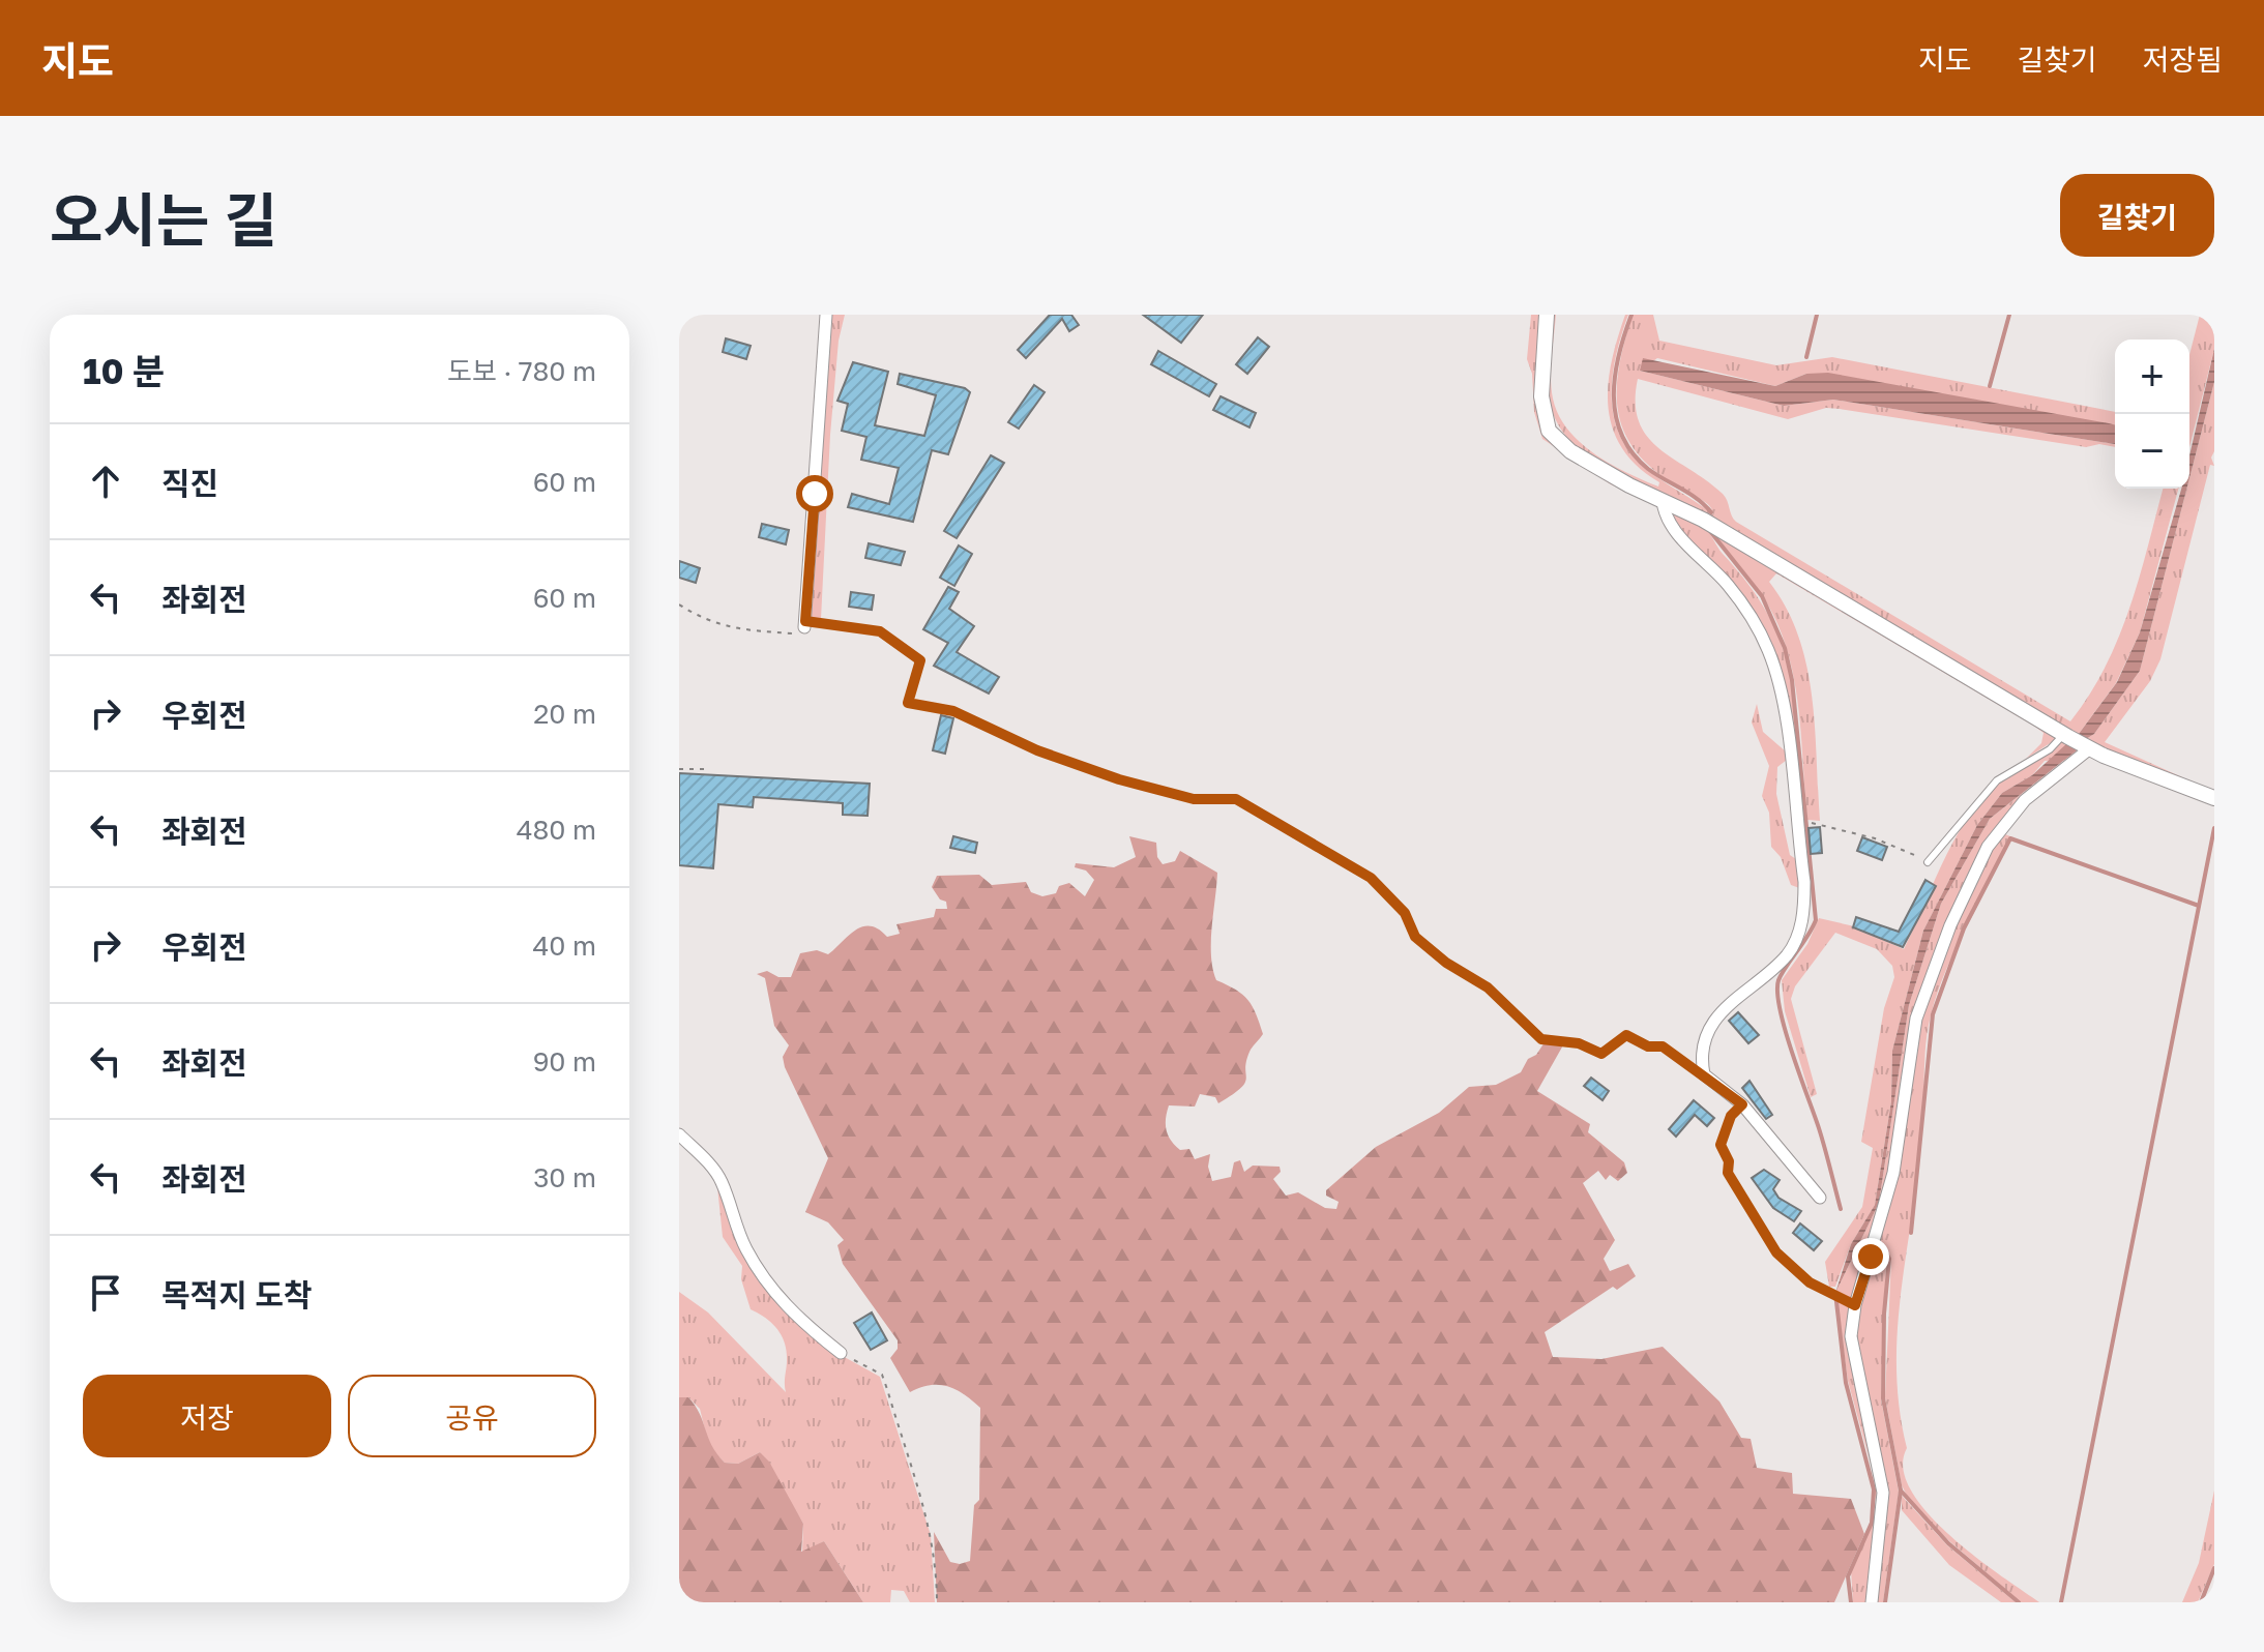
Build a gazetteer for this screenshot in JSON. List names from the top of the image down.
{
  "page": {
    "header": "지도",
    "nav": ["지도", "길찾기", "저장됨"],
    "title": "오시는 길",
    "buttons": [
      "길찾기",
      ["저장", "공유"]
    ],
    "heading": ["10 분", "도보 · 780 m"],
    "map_buttons": ["+", "−"],
    "list": [
      ["직진", "60 m"],
      ["좌회전", "60 m"],
      ["우회전", "20 m"],
      ["좌회전", "480 m"],
      ["우회전", "40 m"],
      ["좌회전", "90 m"],
      ["좌회전", "30 m"],
      "목적지 도착"
    ]
  }
}
